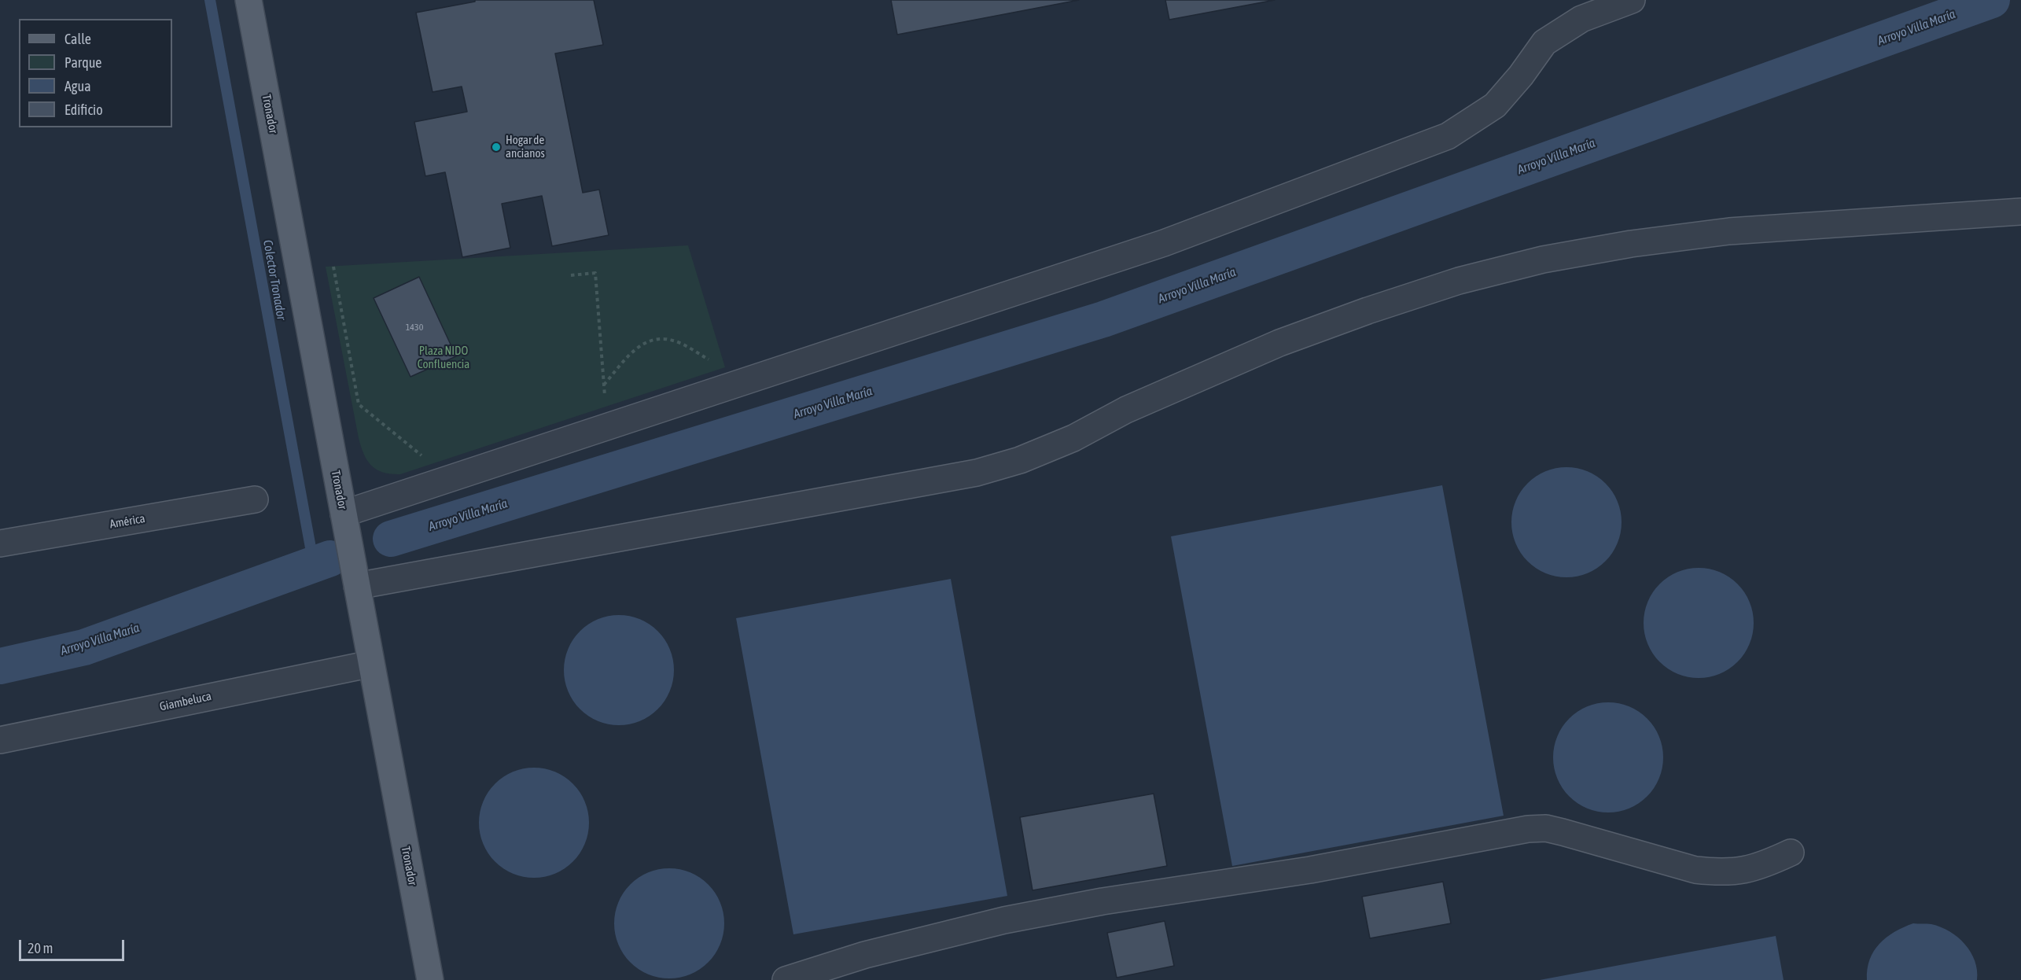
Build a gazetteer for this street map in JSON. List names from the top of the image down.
{
  "streets": {
    "main road": ["Tronador"],
    "street": ["América", "Giambeluca"]
  },
  "crossings": [
    ["Tronador", "Giambeluca"]
  ],
  "water": ["Arroyo Villa María", "Colector Tronador"],
  "parks": ["Plaza NIDO Confluencia"],
  "places": ["Hogar de ancianos"],
  "house_numbers": ["1430"],
  "legend": [
    "Calle",
    "Parque",
    "Agua",
    "Edificio"
  ],
  "scale_bar": "20 m"
}
